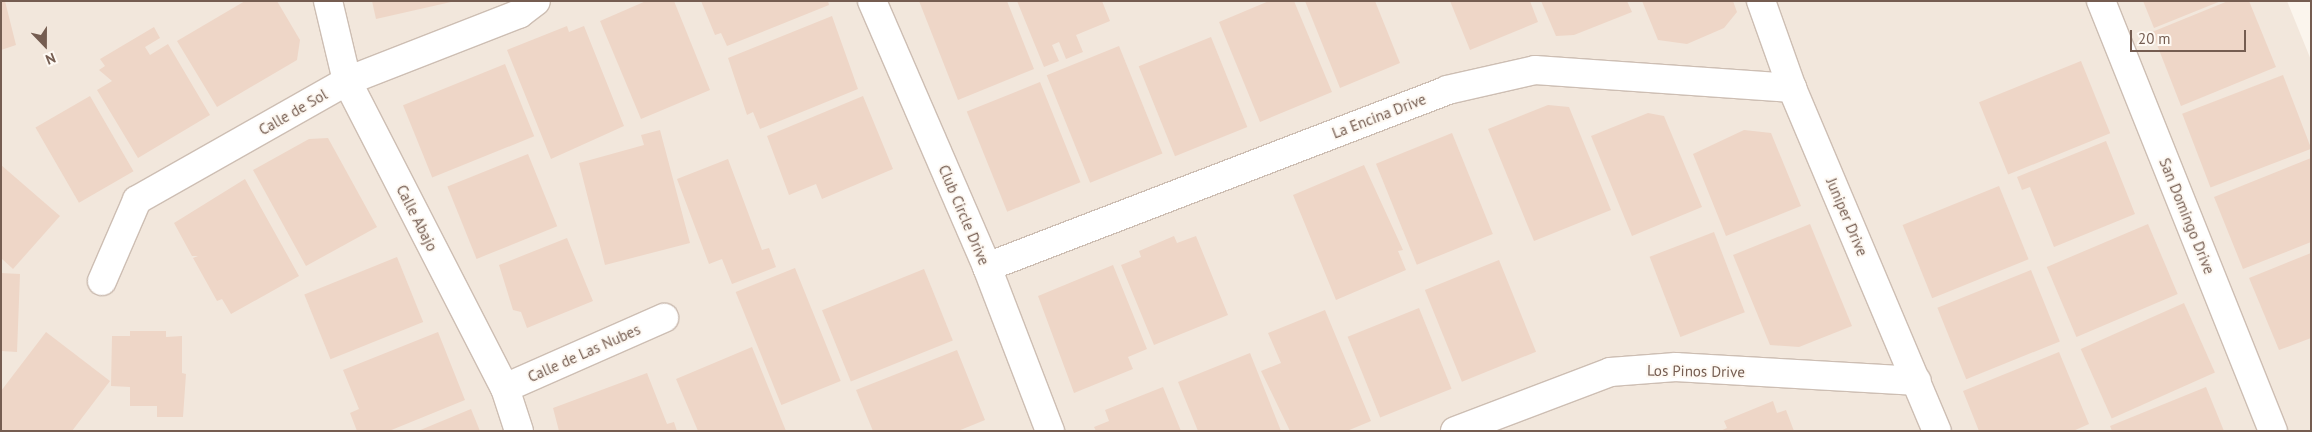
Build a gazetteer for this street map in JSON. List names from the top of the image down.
{
  "streets": {
    "street": [
      "Calle de Sol",
      "La Encina Drive",
      "Club Circle Drive",
      "San Domingo Drive",
      "Juniper Drive",
      "Calle Abajo",
      "Calle de Las Nubes",
      "Los Pinos Drive"
    ]
  },
  "crossings": [
    ["Calle de Sol", "Calle Abajo"],
    ["La Encina Drive", "Club Circle Drive"],
    ["La Encina Drive", "Juniper Drive"],
    ["Juniper Drive", "Los Pinos Drive"],
    ["Calle Abajo", "Calle de Las Nubes"]
  ],
  "scale_bar": "20 m",
  "north": "bottom"
}
